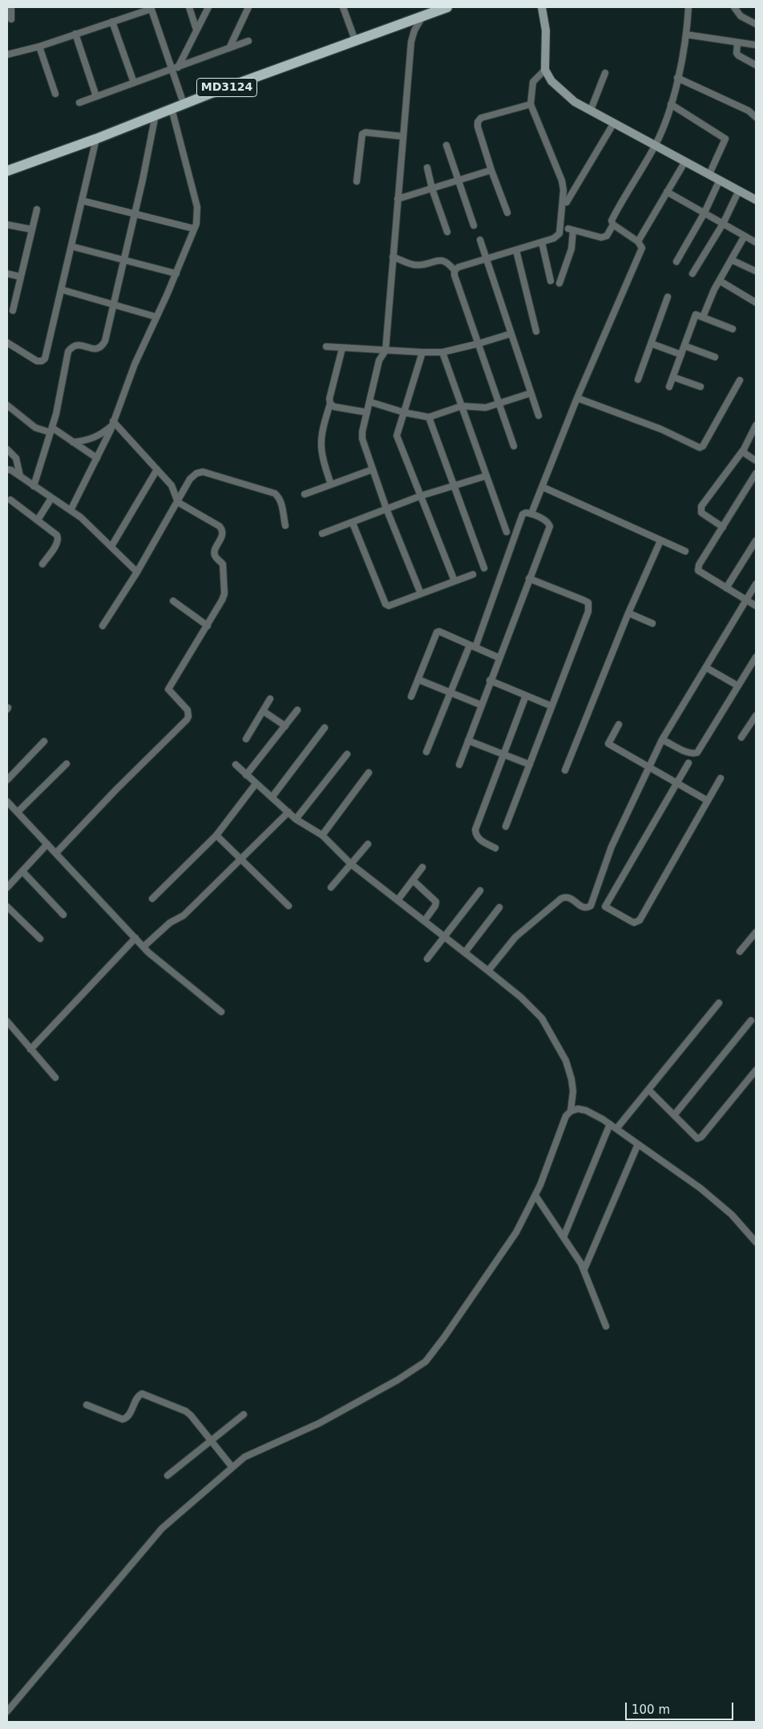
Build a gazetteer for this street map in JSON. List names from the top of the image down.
{
  "streets": {
    "main road": ["MD3124"]
  },
  "scale_bar": "100 m"
}
